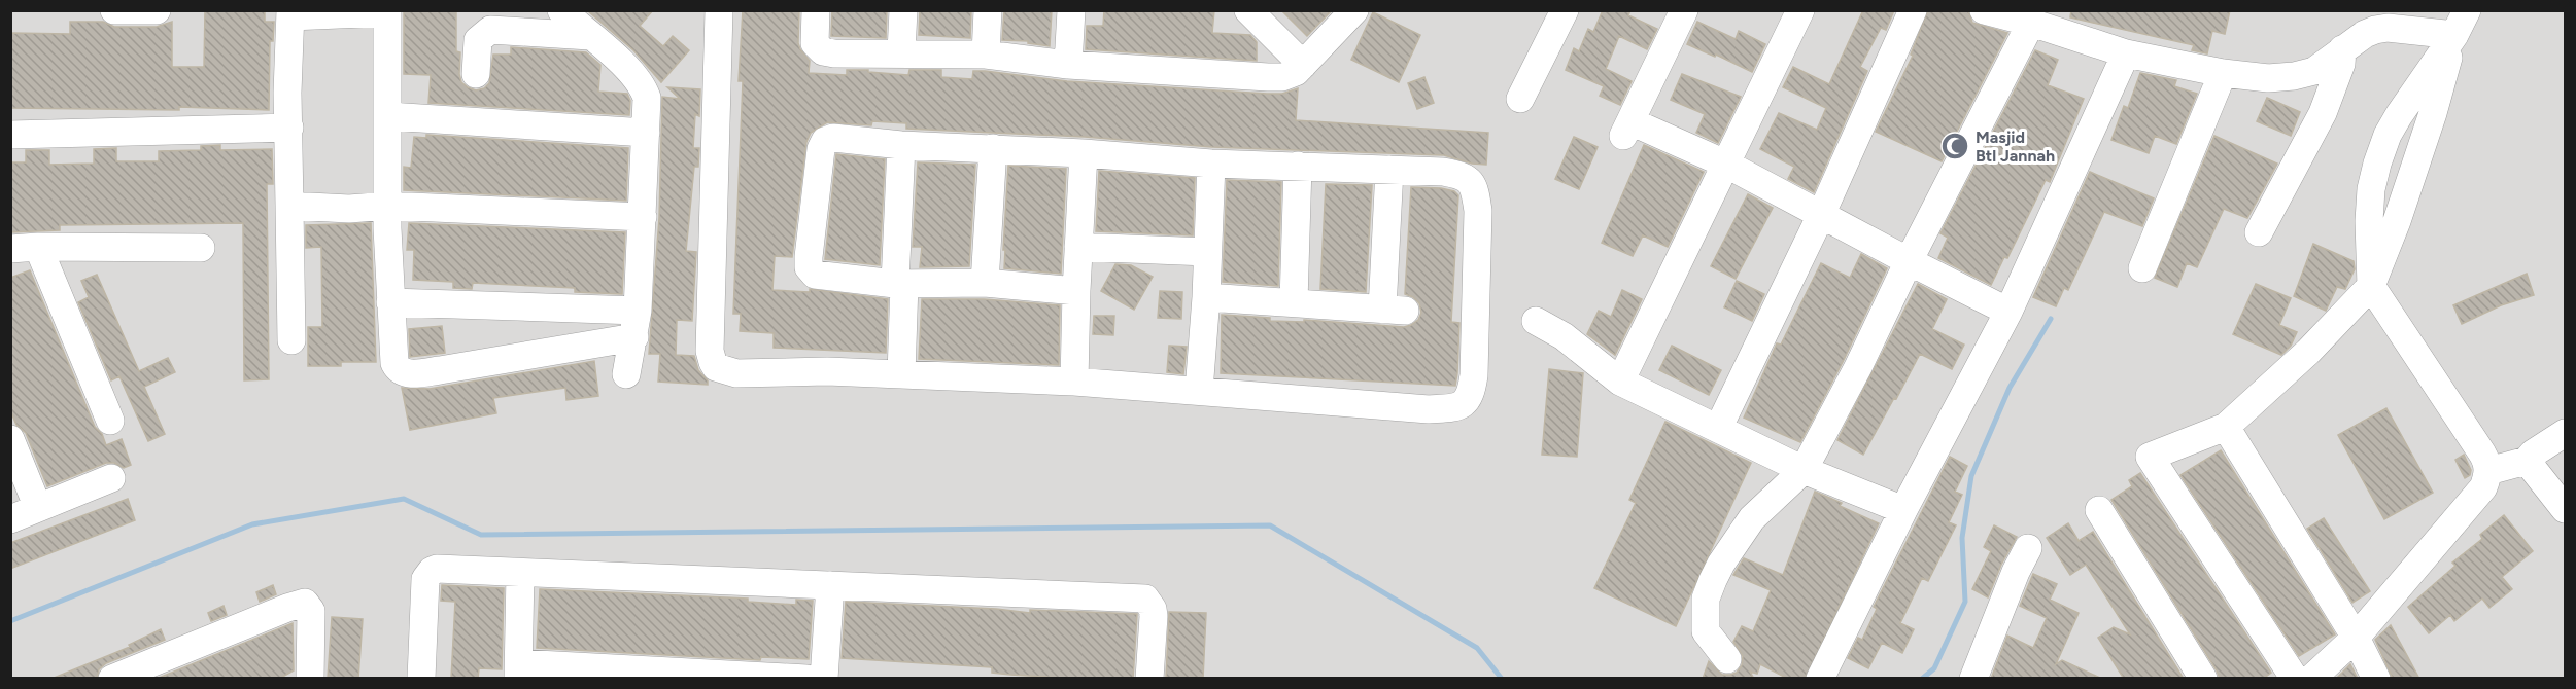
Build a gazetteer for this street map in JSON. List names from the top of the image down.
{
  "places": {
    "mosque": ["Masjid Btl Jannah"]
  }
}
